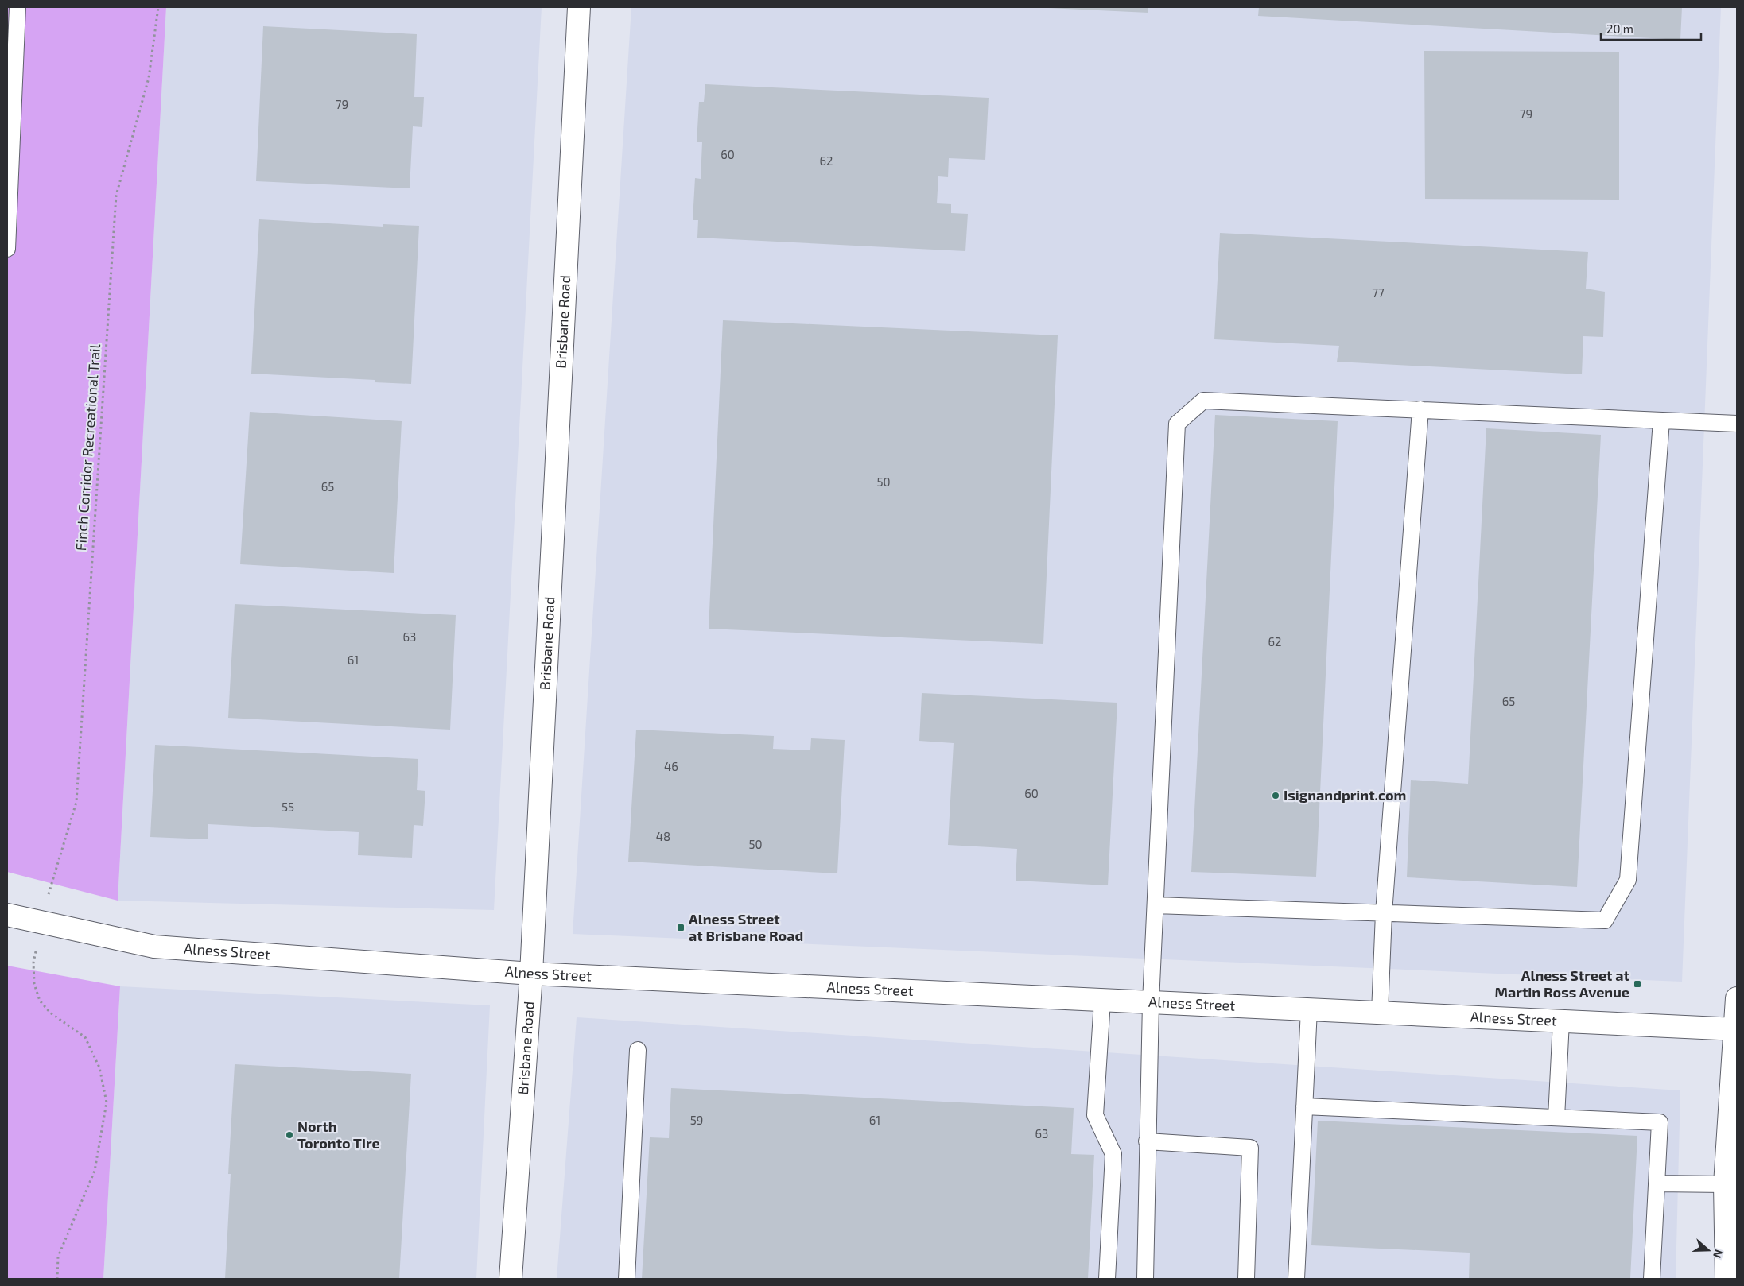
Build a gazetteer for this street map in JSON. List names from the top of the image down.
{
  "streets": {
    "street": ["Brisbane Road", "Alness Street"],
    "path": ["Finch Corridor Recreational Trail"]
  },
  "crossings": [
    ["Brisbane Road", "Alness Street"]
  ],
  "places": {
    "other": ["Isignandprint.com", "North Toronto Tire"],
    "transit": ["Alness Street at Brisbane Road", "Alness Street at Martin Ross Avenue"]
  },
  "house_numbers": [
    "79",
    "79",
    "60",
    "62",
    "77",
    "50",
    "65",
    "63",
    "62",
    "61",
    "65",
    "46",
    "60",
    "55",
    "48",
    "50",
    "59",
    "61",
    "63"
  ],
  "scale_bar": "20 m",
  "north": "right"
}
